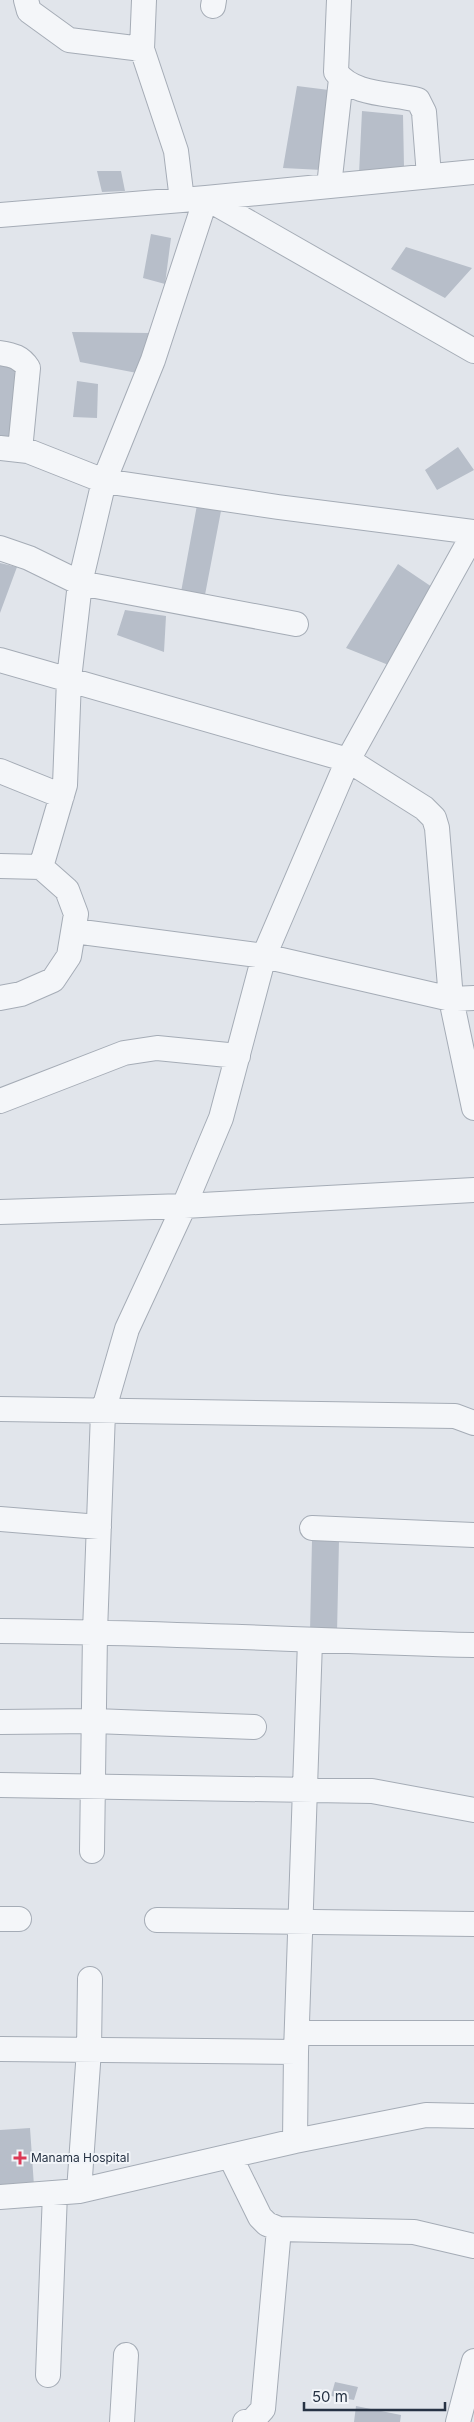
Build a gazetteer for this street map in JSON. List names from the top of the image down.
{
  "places": {
    "health": ["Manama Hospital"]
  },
  "scale_bar": "50 m"
}
